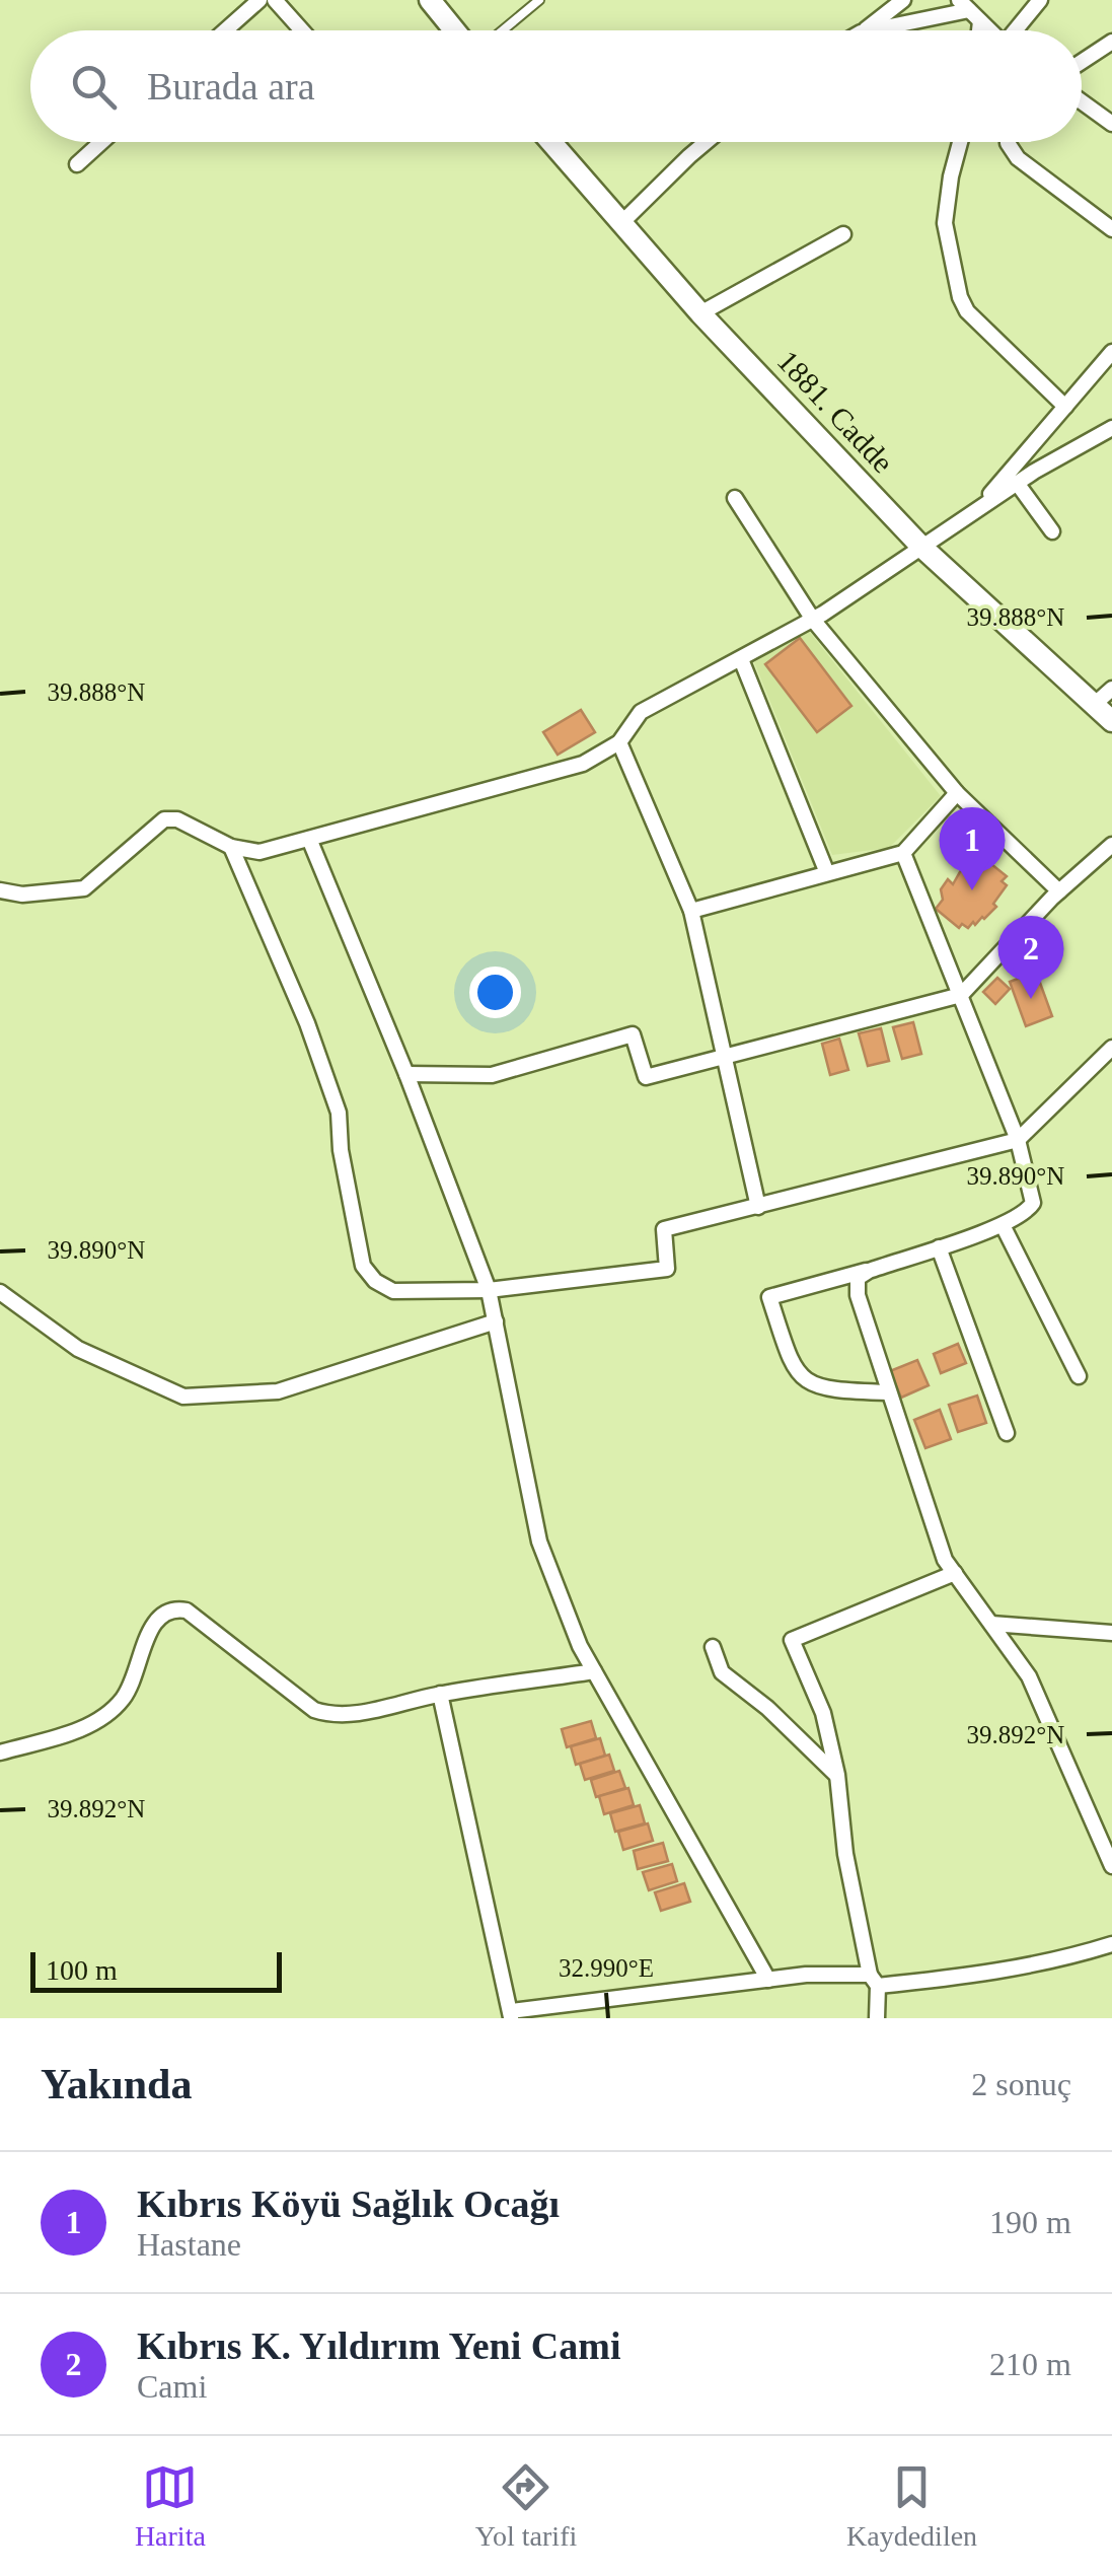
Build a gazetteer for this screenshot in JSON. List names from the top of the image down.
{
  "streets": {
    "street": ["1881. Cadde"]
  },
  "scale_bar": "100 m",
  "page": {
    "search": "Burada ara",
    "pins": ["1", "2"],
    "scale": "100 m",
    "heading": ["Yakında", "2 sonuç"],
    "list": [
      {
        "mark": "1",
        "name": "Kıbrıs Köyü Sağlık Ocağı",
        "note": "Hastane",
        "value": "190 m"
      },
      {
        "mark": "2",
        "name": "Kıbrıs K. Yıldırım Yeni Cami",
        "note": "Cami",
        "value": "210 m"
      }
    ],
    "nav": ["Harita", "Yol tarifi", "Kaydedilen"]
  },
  "coordinates": [
    "39.888°N",
    "39.890°N",
    "39.892°N",
    "32.990°E"
  ]
}
